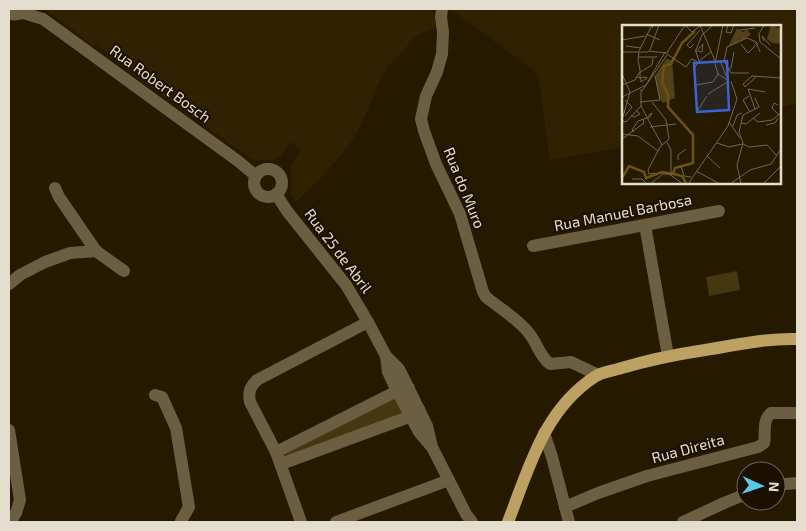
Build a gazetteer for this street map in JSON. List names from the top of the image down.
{
  "streets": {
    "street": [
      "Rua Robert Bosch",
      "Rua do Muro",
      "Rua Manuel Barbosa",
      "Rua 25 de Abril",
      "Rua Direita"
    ]
  },
  "crossings": [
    ["Rua Robert Bosch", "Rua 25 de Abril"]
  ],
  "north": "right"
}
